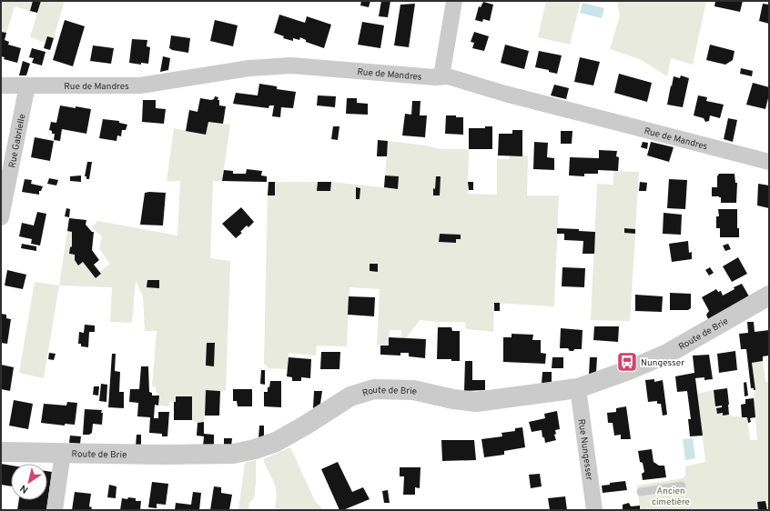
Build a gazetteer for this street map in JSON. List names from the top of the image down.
{
  "streets": {
    "street": [
      "Rue de Mandres",
      "Rue Gabrielle",
      "Route de Brie",
      "Rue Nungesser"
    ]
  },
  "crossings": [
    ["Rue de Mandres", "Rue Gabrielle"],
    ["Route de Brie", "Rue Nungesser"]
  ],
  "parks": ["Ancien cimetière"],
  "places": {
    "bus stop": ["Nungesser"]
  },
  "north": "bottom left"
}
